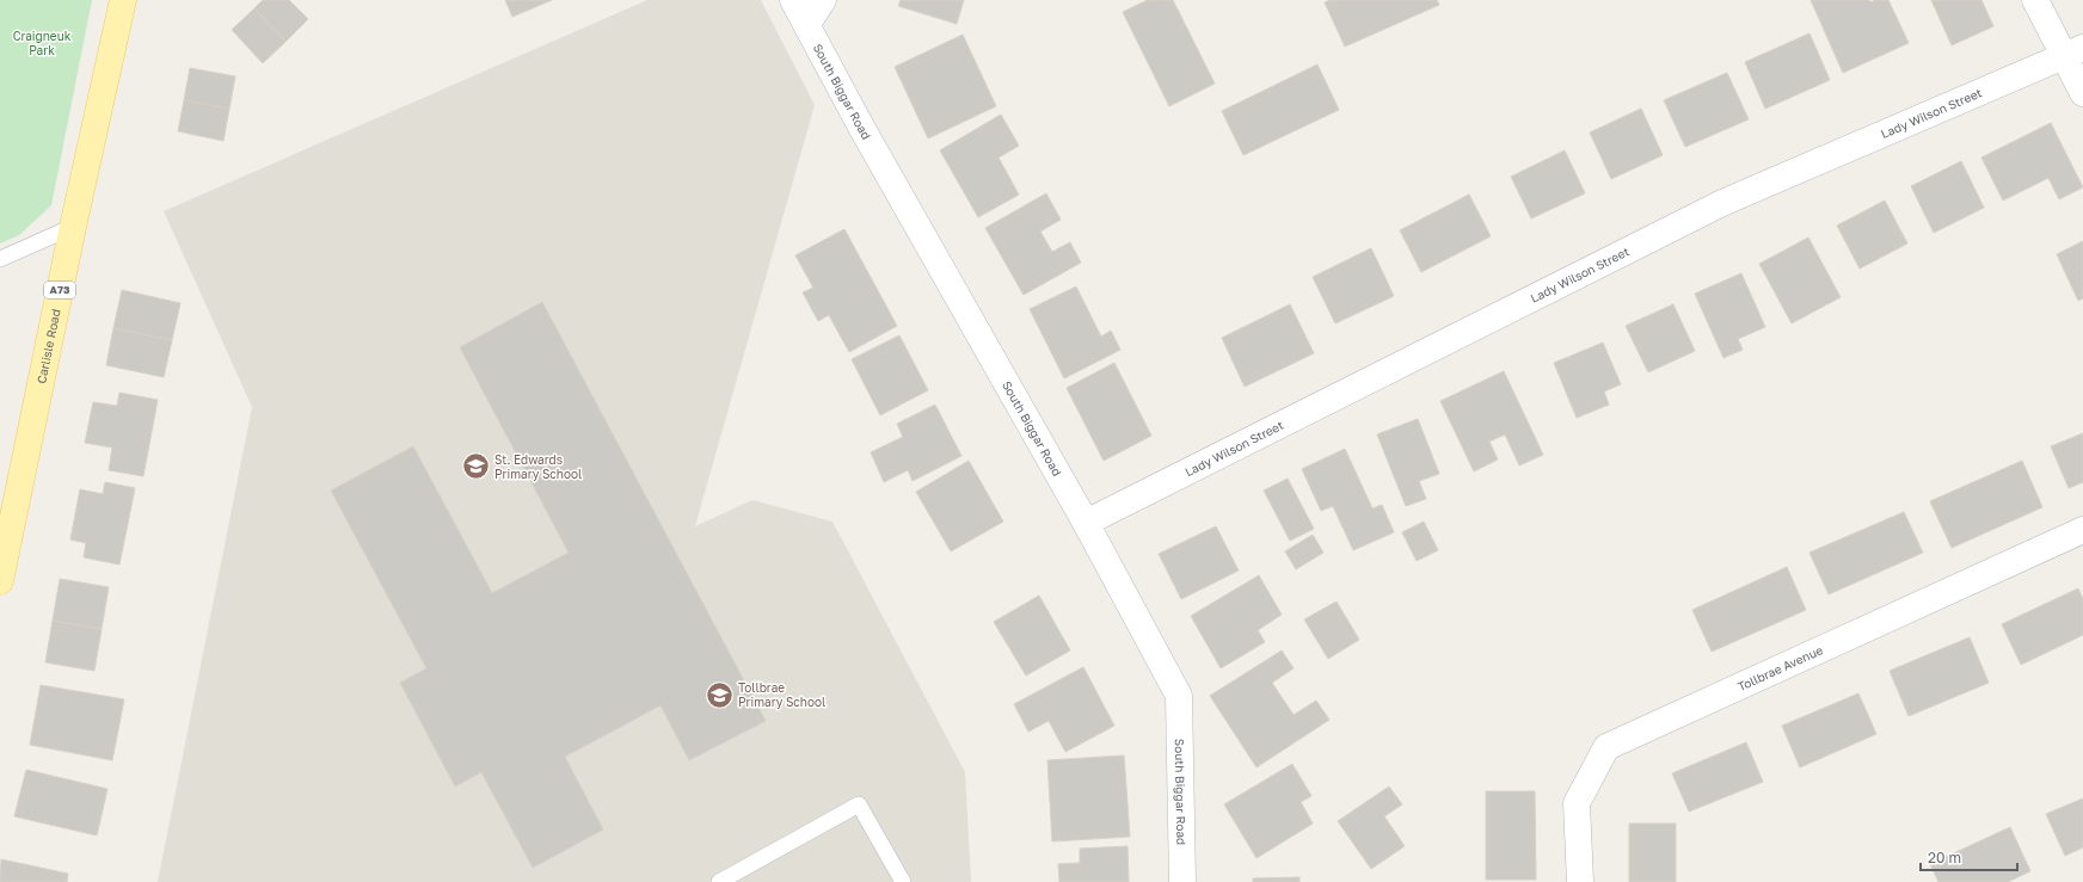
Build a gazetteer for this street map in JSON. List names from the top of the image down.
{
  "streets": {
    "main road": ["A73", "Carlisle Road"],
    "street": ["South Biggar Road", "Lady Wilson Street", "Tollbrae Avenue"]
  },
  "crossings": [
    ["South Biggar Road", "Lady Wilson Street"]
  ],
  "parks": ["Craigneuk Park"],
  "places": {
    "school or university": ["St. Edwards Primary School", "Tollbrae Primary School"]
  },
  "scale_bar": "20 m"
}
